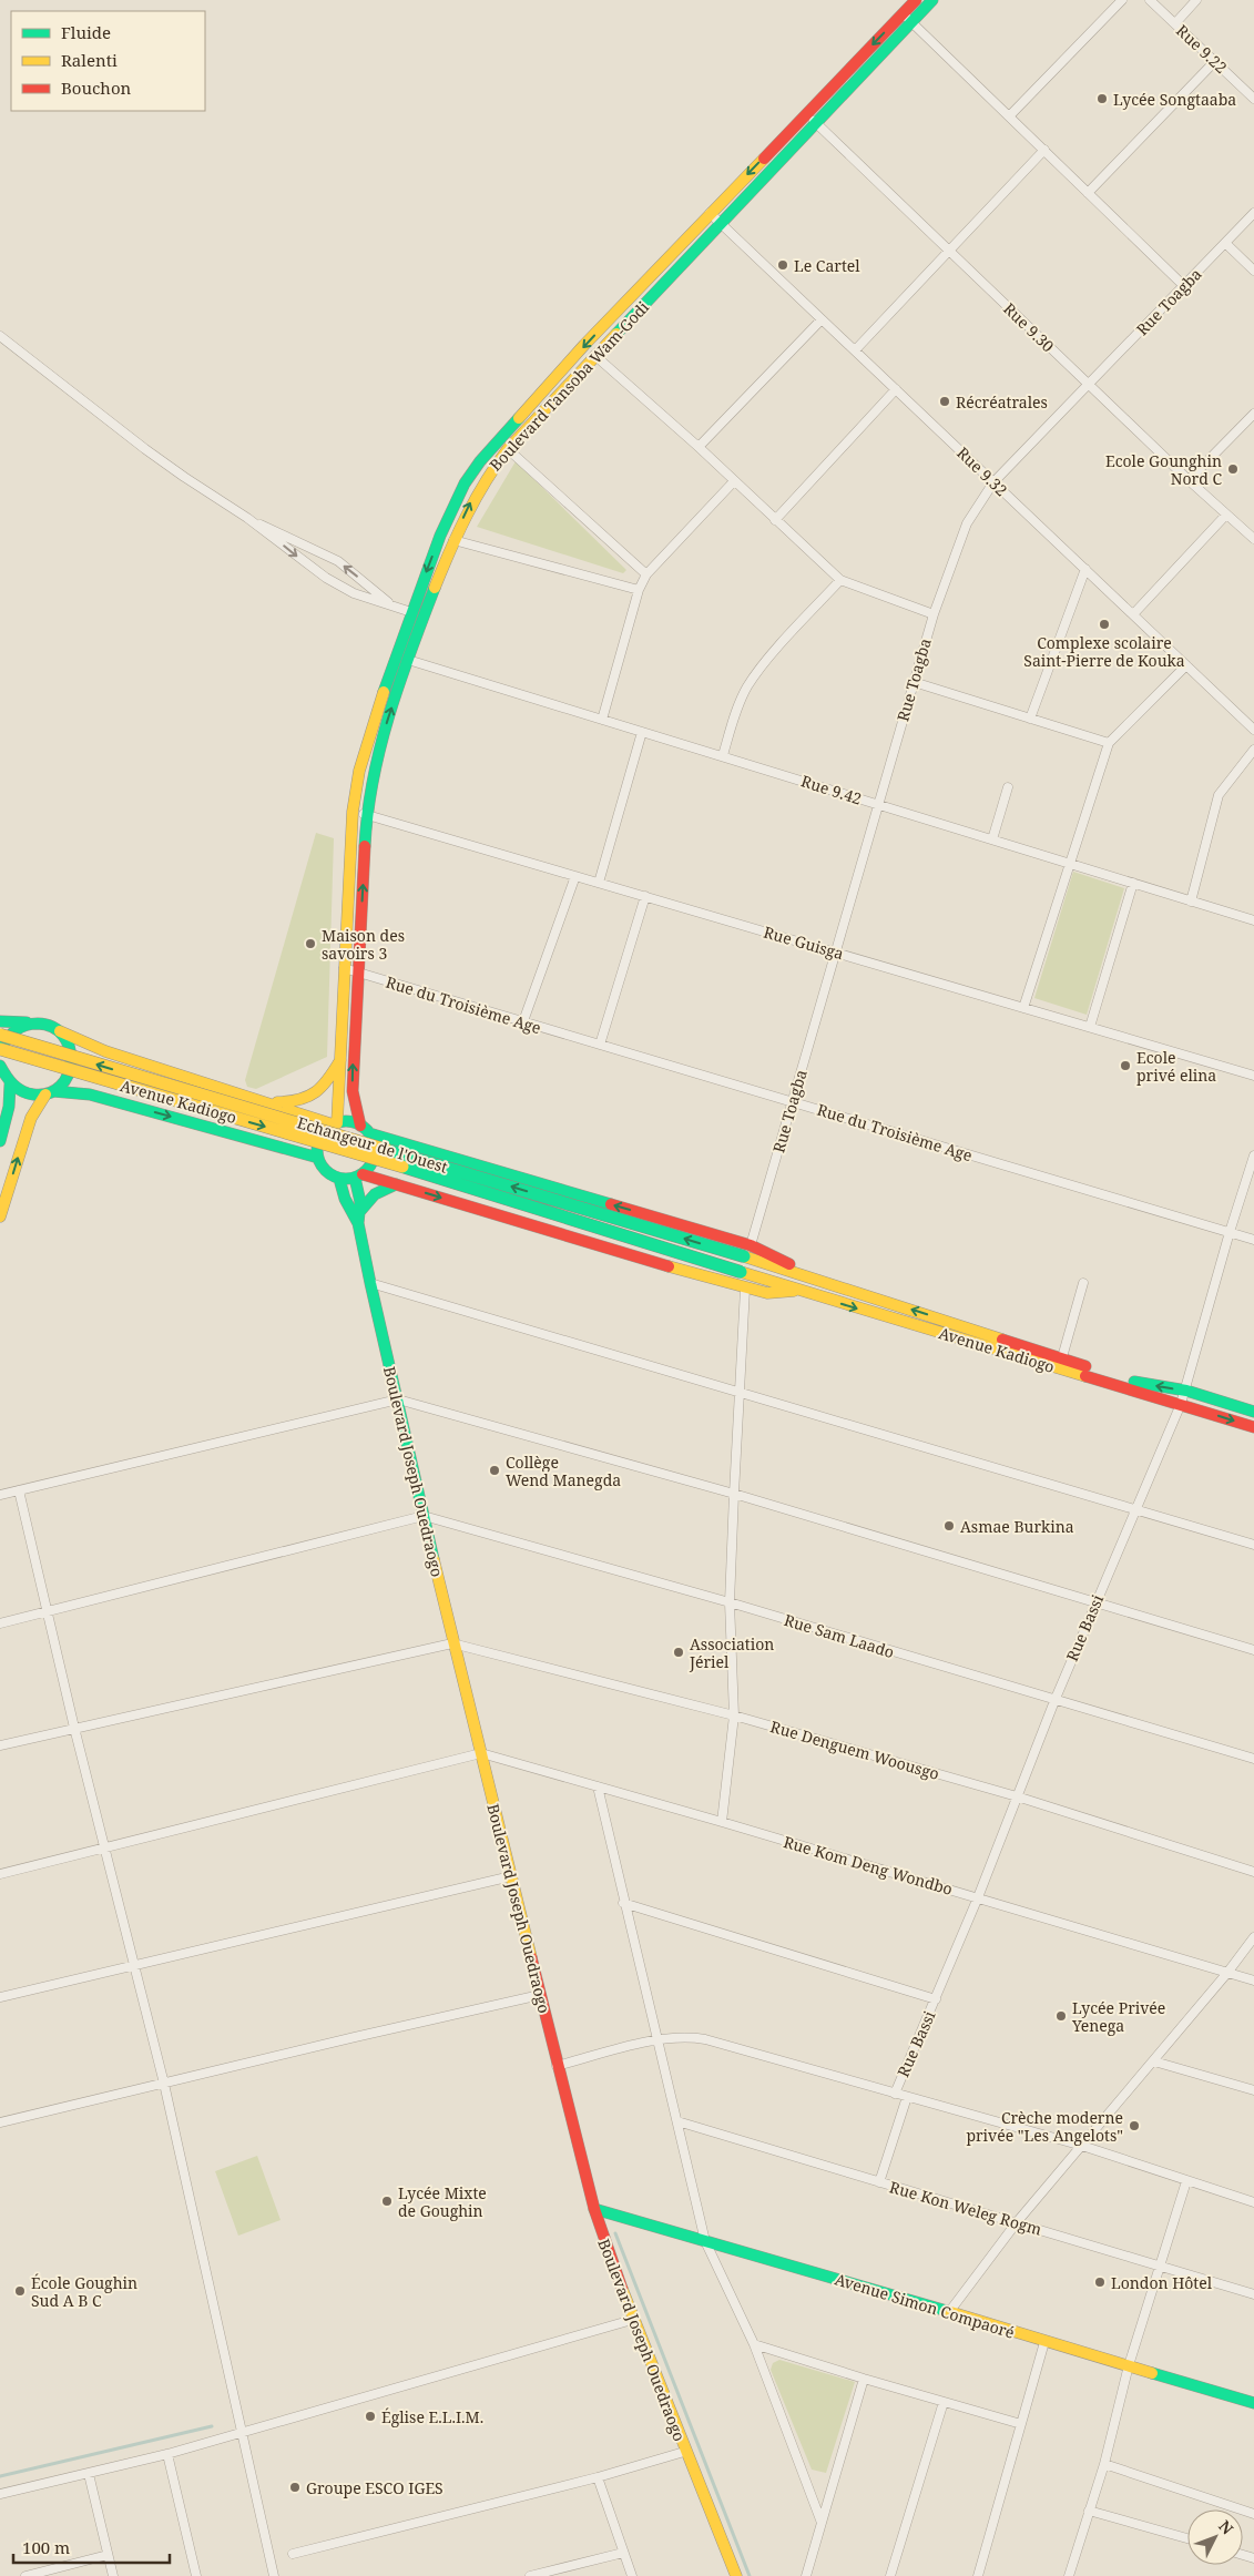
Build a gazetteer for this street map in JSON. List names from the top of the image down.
{
  "streets": {
    "main road": [
      "Boulevard Tansoba Wam-Godi",
      "Avenue Kadiogo",
      "Echangeur de l'Ouest",
      "Boulevard Joseph Ouedraogo",
      "Avenue Simon Compaoré"
    ],
    "street": [
      "Rue 9.22",
      "Rue Toagba",
      "Rue 9.30",
      "Rue 9.32",
      "Rue 9.42",
      "Rue Guisga",
      "Rue du Troisième Age",
      "Rue Bassi",
      "Rue Sam Laado",
      "Rue Denguem Woousgo",
      "Rue Kom Deng Wondbo",
      "Rue Kon Weleg Rogm"
    ]
  },
  "crossings": [
    ["Rue Toagba", "Rue 9.30"],
    ["Rue Toagba", "Rue 9.32"],
    ["Rue Toagba", "Rue 9.42"],
    ["Rue Toagba", "Rue Guisga"],
    ["Rue Toagba", "Rue du Troisième Age"],
    ["Rue Toagba", "Avenue Kadiogo"],
    ["Rue Toagba", "Echangeur de l'Ouest"],
    ["Rue 9.30", "Boulevard Tansoba Wam-Godi"],
    ["Boulevard Tansoba Wam-Godi", "Rue 9.32"],
    ["Boulevard Tansoba Wam-Godi", "Rue 9.42"],
    ["Boulevard Tansoba Wam-Godi", "Rue Guisga"],
    ["Boulevard Tansoba Wam-Godi", "Rue du Troisième Age"],
    ["Boulevard Tansoba Wam-Godi", "Boulevard Joseph Ouedraogo"],
    ["Rue du Troisième Age", "Rue Bassi"],
    ["Avenue Kadiogo", "Echangeur de l'Ouest"],
    ["Avenue Kadiogo", "Rue Bassi"],
    ["Boulevard Joseph Ouedraogo", "Rue Sam Laado"],
    ["Boulevard Joseph Ouedraogo", "Rue Denguem Woousgo"],
    ["Boulevard Joseph Ouedraogo", "Rue Kom Deng Wondbo"],
    ["Boulevard Joseph Ouedraogo", "Avenue Simon Compaoré"],
    ["Rue Bassi", "Rue Sam Laado"],
    ["Rue Bassi", "Rue Denguem Woousgo"],
    ["Rue Bassi", "Rue Kom Deng Wondbo"],
    ["Rue Bassi", "Rue Kon Weleg Rogm"]
  ],
  "places": [
    "Lycée Songtaaba",
    "Le Cartel",
    "Récréatrales",
    "Ecole Gounghin Nord C",
    "Complexe scolaire Saint-Pierre de Kouka",
    "Maison des savoirs 3",
    "Ecole privé elina",
    "Collège Wend Manegda",
    "Asmae Burkina",
    "Association Jériel",
    "Lycée Privée Yenega",
    "Crèche moderne privée \"Les Angelots\"",
    "Lycée Mixte de Goughin",
    "London Hôtel",
    "École Goughin Sud A B C",
    "Église E.L.I.M.",
    "Groupe ESCO IGES"
  ],
  "legend": ["Fluide", "Ralenti", "Bouchon"],
  "scale_bar": "100 m",
  "north": "top right"
}
